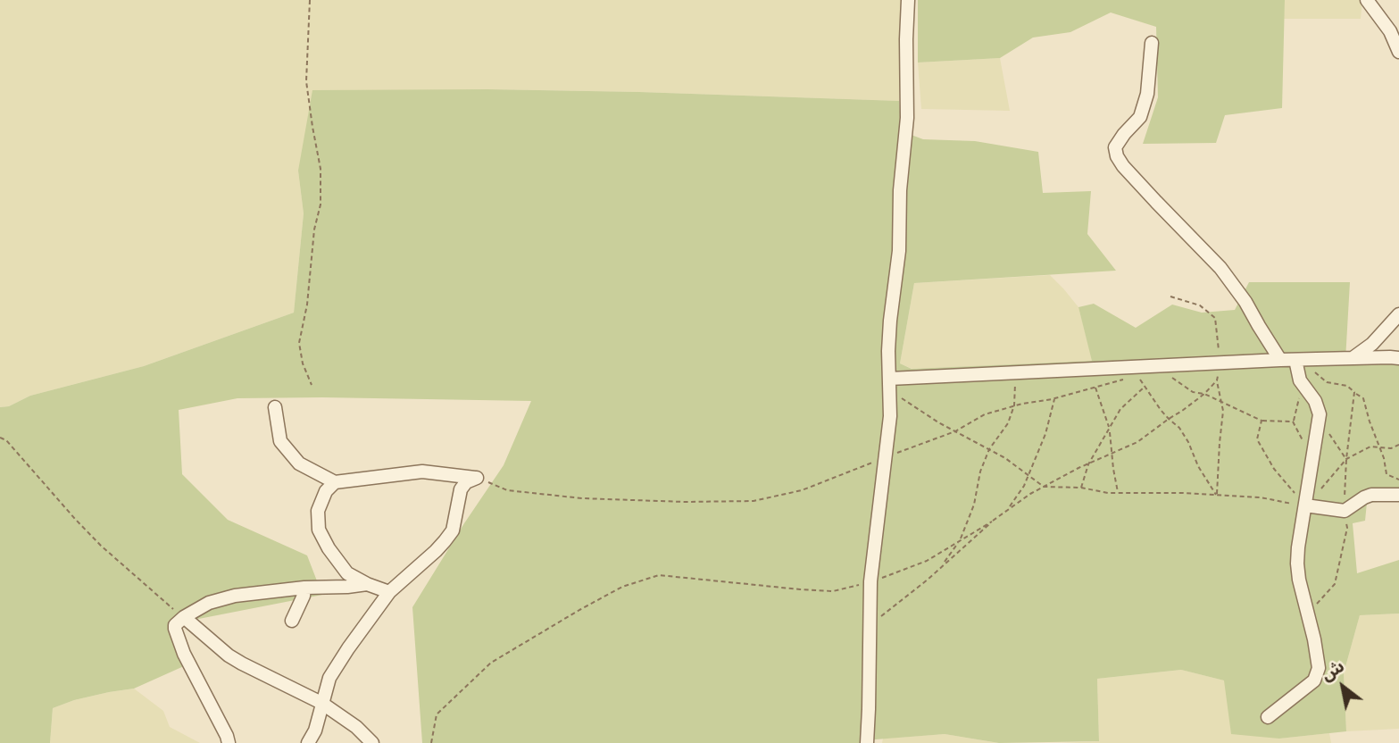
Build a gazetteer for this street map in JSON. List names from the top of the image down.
{
  "north": "top left"
}
